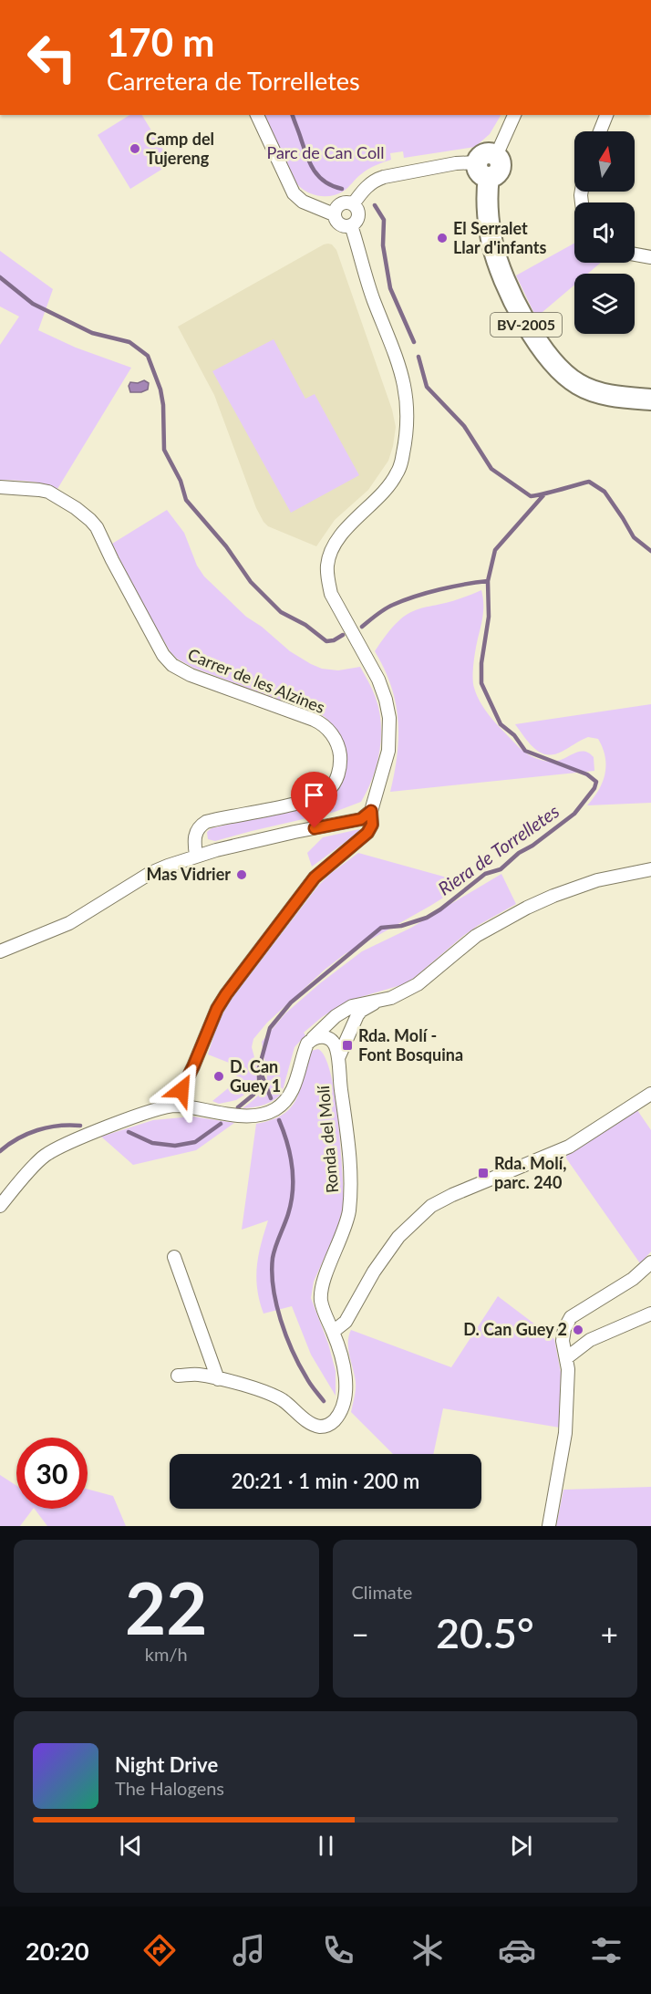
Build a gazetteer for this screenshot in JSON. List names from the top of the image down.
{
  "streets": {
    "main road": ["BV-2005"],
    "street": ["Carrer de les Alzines", "Ronda del Molí"]
  },
  "water": ["Riera de Torrelletes"],
  "parks": ["Parc de Can Coll"],
  "places": {
    "other": [
      "Camp del Tujereng",
      "El Serralet Llar d'infants",
      "Mas Vidrier",
      "D. Can Guey 1",
      "D. Can Guey 2"
    ],
    "transit": ["Rda. Molí - Font Bosquina", "Rda. Molí, parc. 240"]
  },
  "north": "top",
  "page": {
    "turn": ["170 m", "Carretera de Torrelletes"],
    "limit": "30",
    "trip": "20:21 · 1 min · 200 m",
    "tile": [
      ["22", "km/h"],
      "Climate"
    ],
    "heat": ["−", "20.5°", "+"],
    "song": ["Night Drive", "The Halogens"],
    "tabs": "20:20"
  }
}
